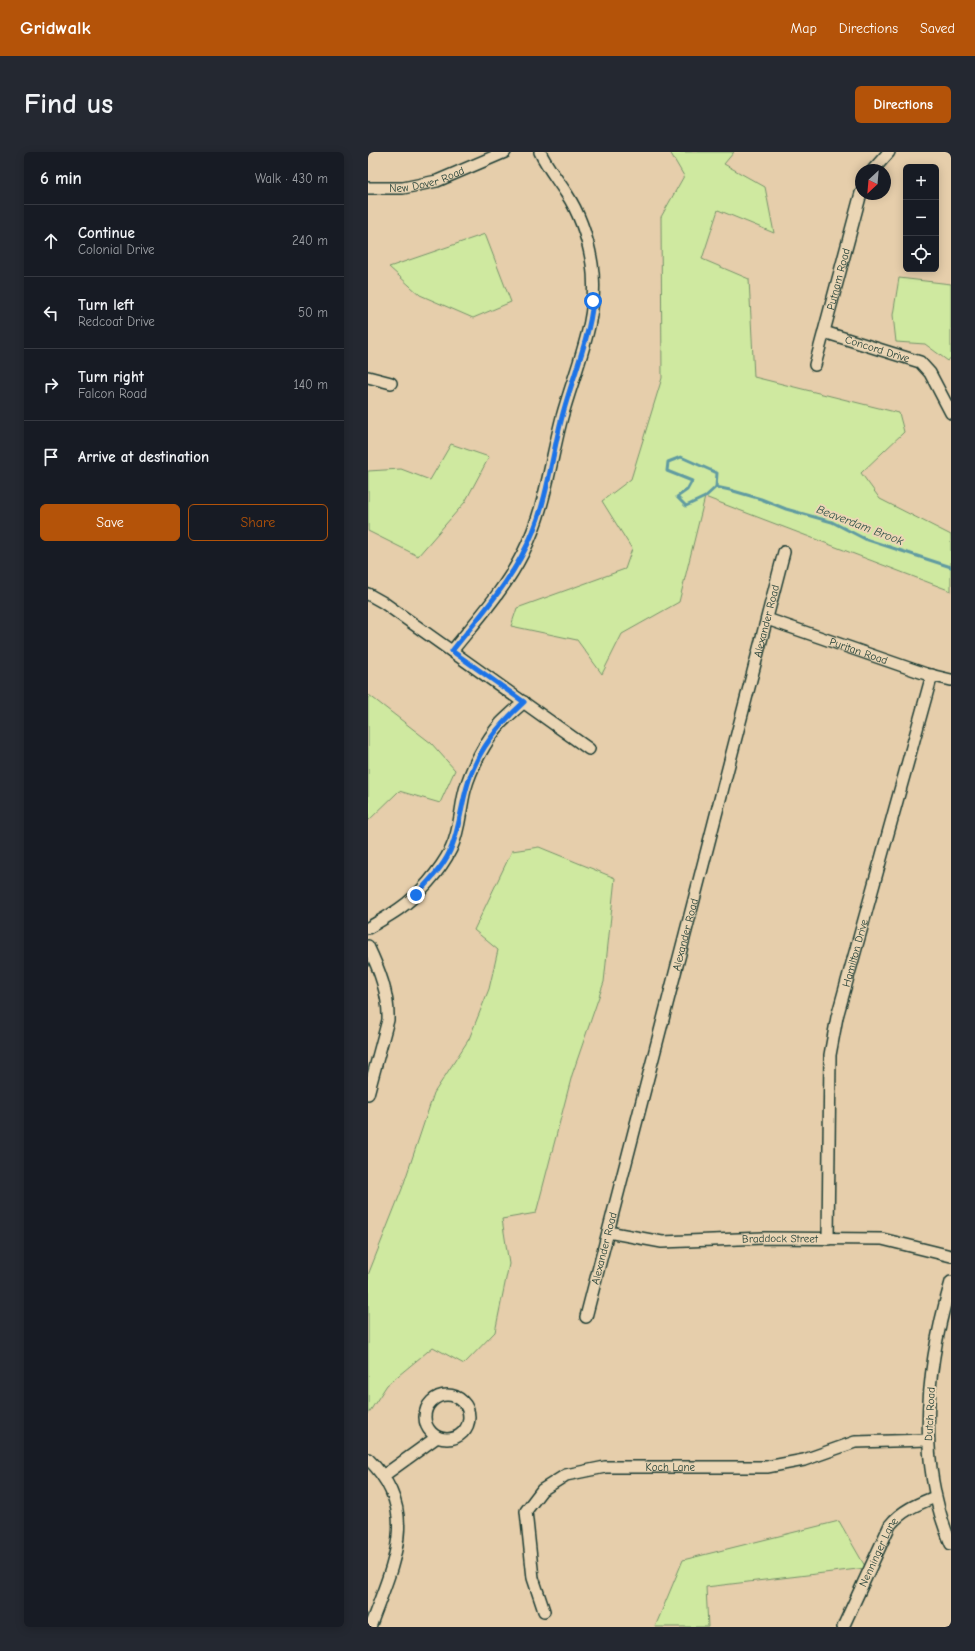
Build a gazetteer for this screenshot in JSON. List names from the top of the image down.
{
  "streets": {
    "street": [
      "New Dover Road",
      "Putnam Road",
      "Concord Drive",
      "Alexander Road",
      "Puritan Road",
      "Hamilton Drive",
      "Braddock Street",
      "Dutch Road",
      "Koch Lane",
      "Nenninger Lane"
    ]
  },
  "crossings": [
    ["Putnam Road", "Concord Drive"],
    ["Alexander Road", "Puritan Road"],
    ["Alexander Road", "Braddock Street"],
    ["Puritan Road", "Hamilton Drive"],
    ["Hamilton Drive", "Braddock Street"],
    ["Dutch Road", "Koch Lane"],
    ["Dutch Road", "Nenninger Lane"]
  ],
  "water": ["Beaverdam Brook"],
  "north": "bottom left",
  "page": {
    "header": "Gridwalk",
    "nav": ["Map", "Directions", "Saved"],
    "buttons": [
      "Directions",
      ["Save", "Share"]
    ],
    "title": "Find us",
    "heading": ["6 min", "Walk · 430 m"],
    "map_buttons": ["+", "−"],
    "list": [
      ["Continue", "Colonial Drive", "240 m"],
      ["Turn left", "Redcoat Drive", "50 m"],
      ["Turn right", "Falcon Road", "140 m"],
      "Arrive at destination"
    ]
  }
}
